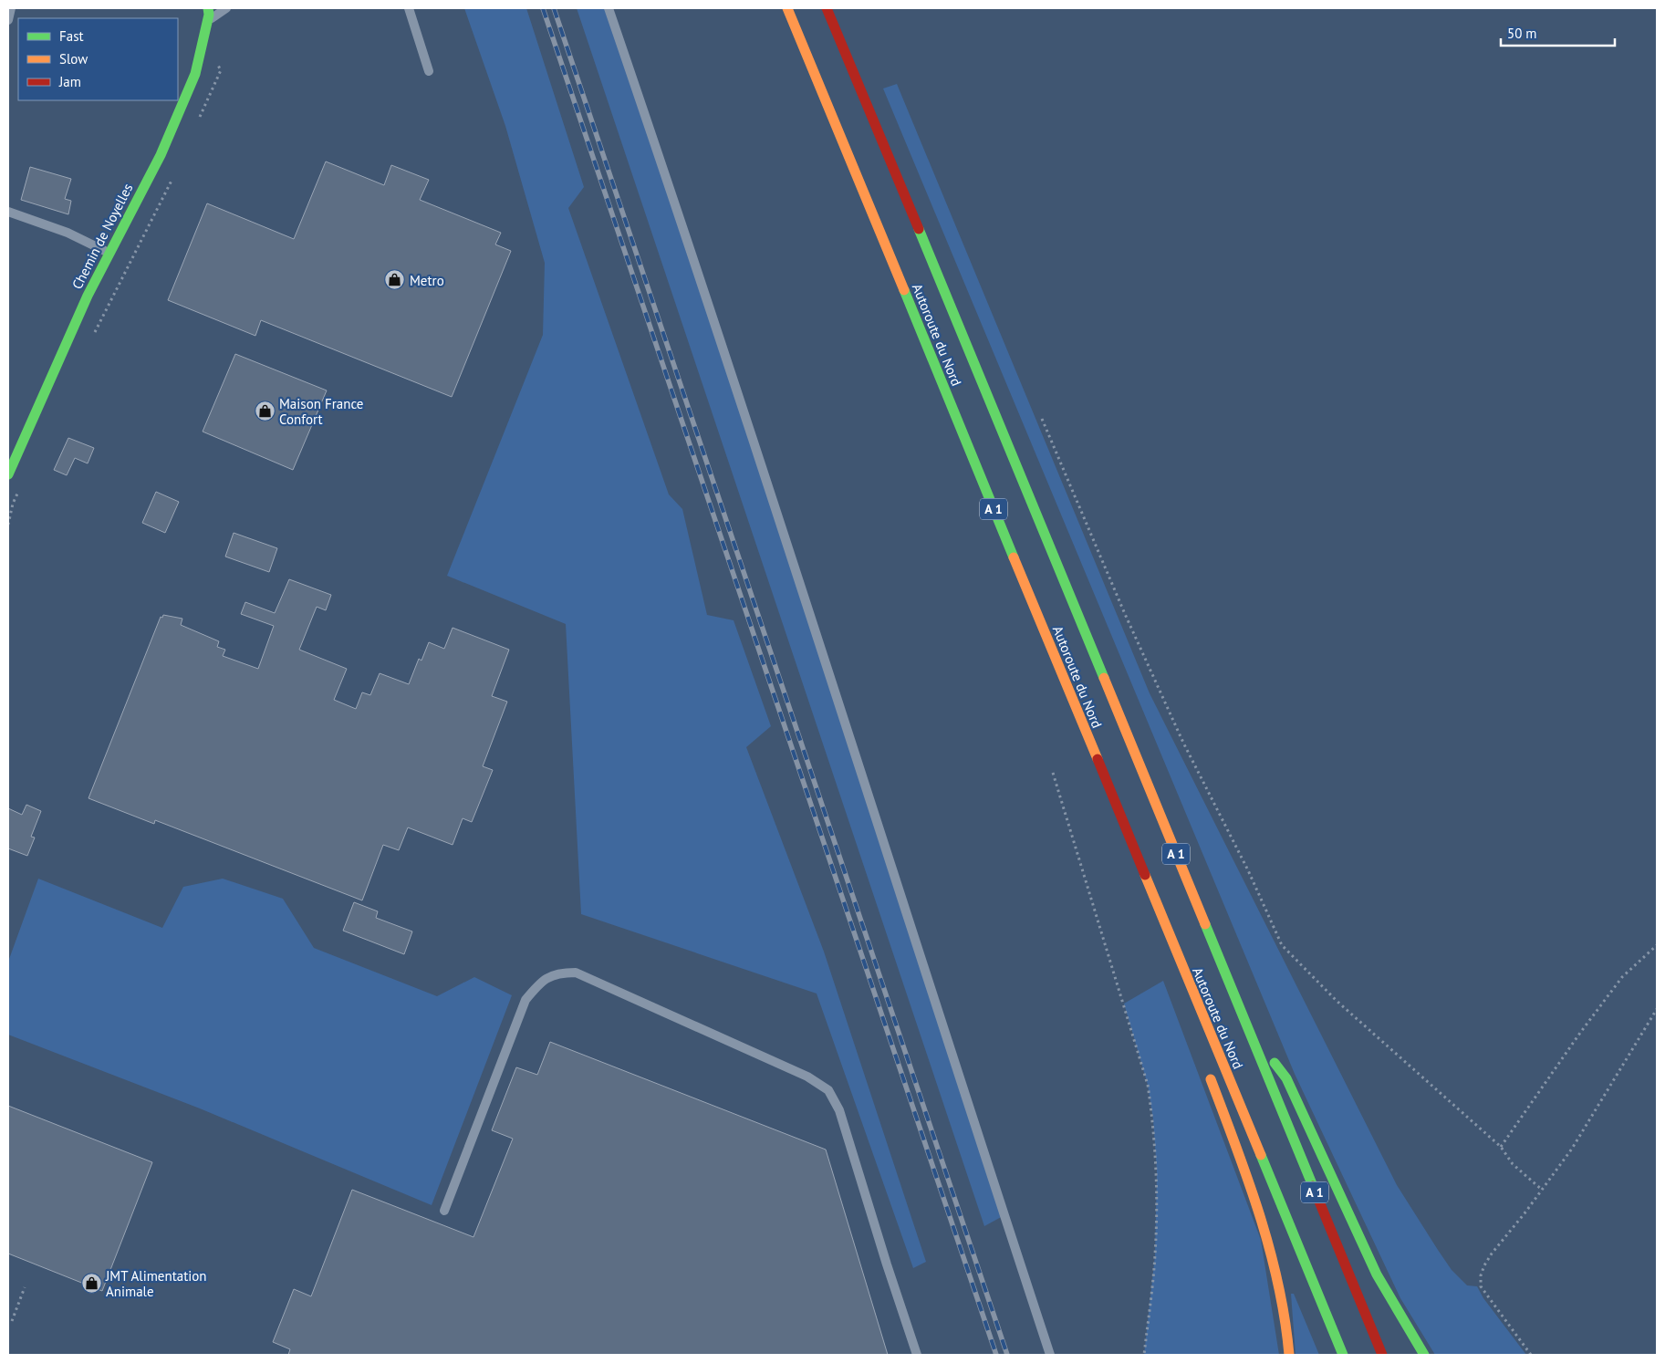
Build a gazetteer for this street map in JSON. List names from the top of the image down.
{
  "streets": {
    "main road": ["Chemin de Noyelles", "Autoroute du Nord", "A 1"]
  },
  "places": {
    "shop": ["Metro", "Maison France Confort", "JMT Alimentation Animale"]
  },
  "legend": ["Fast", "Slow", "Jam"],
  "scale_bar": "50 m"
}
